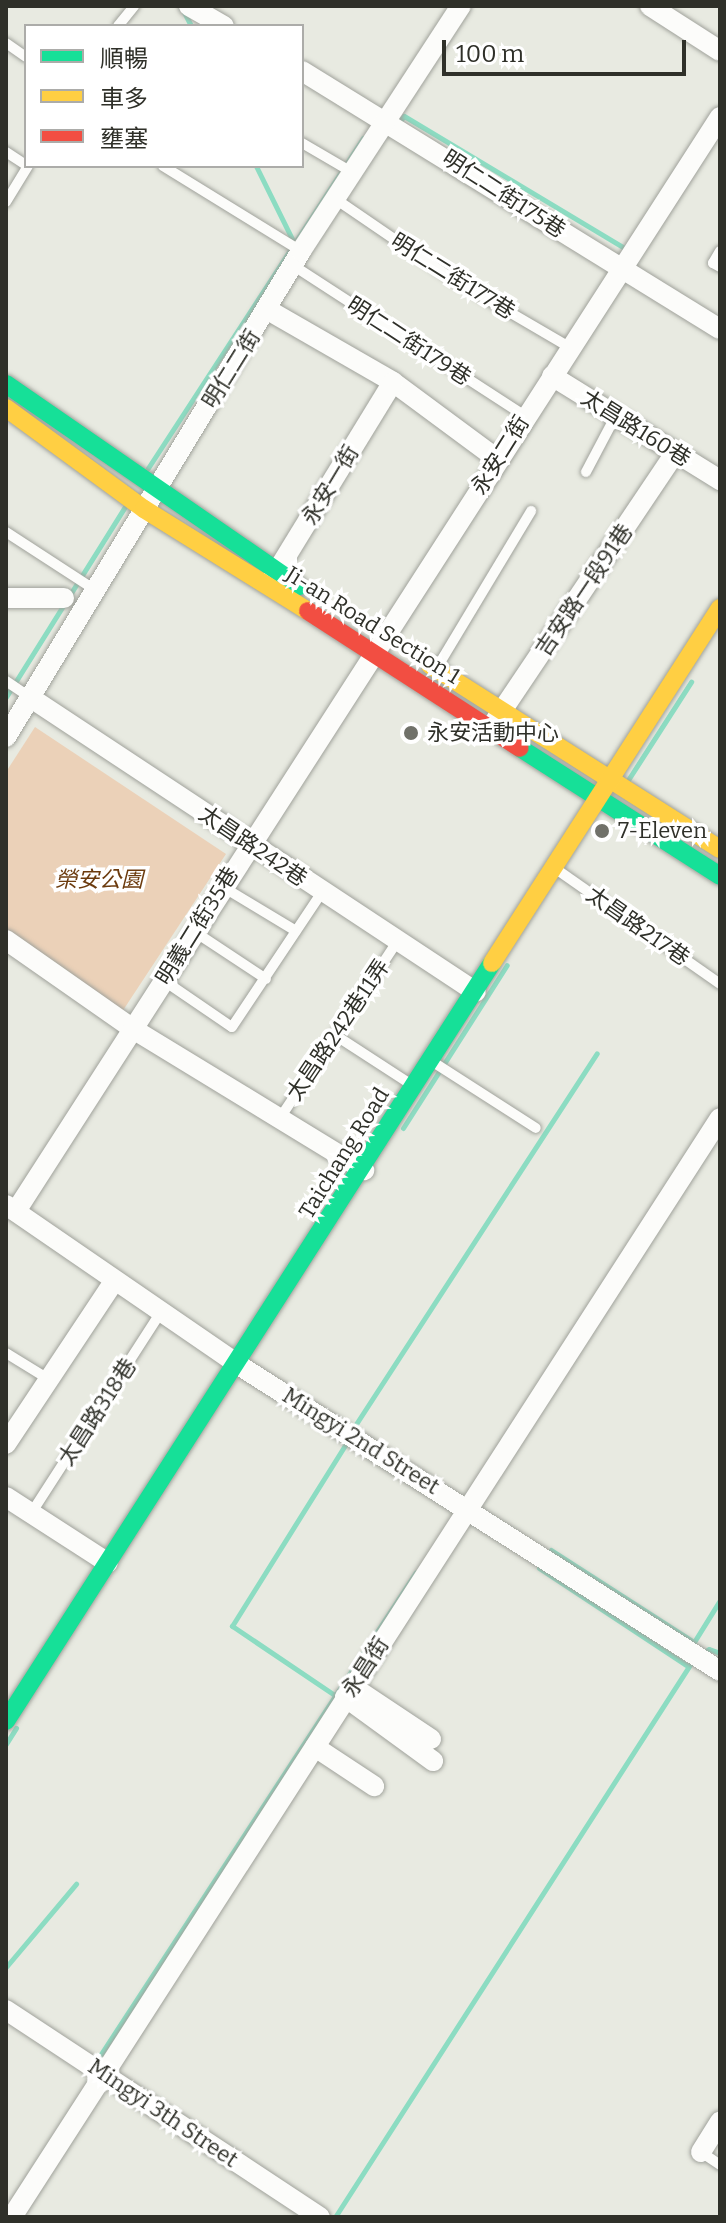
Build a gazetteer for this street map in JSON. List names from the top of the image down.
{
  "streets": {
    "street": [
      "明仁二街175巷",
      "明仁二街",
      "太昌路160巷",
      "永安二街",
      "永安一街",
      "吉安路一段91巷",
      "Ji-an Road Section 1",
      "太昌路242巷",
      "明義二街35巷",
      "Taichang Road",
      "Mingyi 2nd Street",
      "永昌街",
      "Mingyi 3th Street"
    ],
    "lane": [
      "明仁二街177巷",
      "明仁二街179巷",
      "太昌路217巷",
      "太昌路242巷11弄",
      "太昌路318巷"
    ]
  },
  "crossings": [
    ["明仁二街175巷", "明仁二街"],
    ["明仁二街175巷", "永安二街"],
    ["明仁二街177巷", "明仁二街"],
    ["明仁二街177巷", "永安二街"],
    ["明仁二街179巷", "明仁二街"],
    ["明仁二街179巷", "永安二街"],
    ["明仁二街", "Ji-an Road Section 1"],
    ["明仁二街", "太昌路242巷"],
    ["太昌路160巷", "永安二街"],
    ["太昌路160巷", "吉安路一段91巷"],
    ["永安二街", "Ji-an Road Section 1"],
    ["永安二街", "明義二街35巷"],
    ["永安一街", "Ji-an Road Section 1"],
    ["吉安路一段91巷", "Ji-an Road Section 1"],
    ["Ji-an Road Section 1", "明義二街35巷"],
    ["Ji-an Road Section 1", "Taichang Road"],
    ["太昌路242巷", "明義二街35巷"],
    ["太昌路242巷", "太昌路242巷11弄"],
    ["太昌路242巷", "Taichang Road"],
    ["明義二街35巷", "Mingyi 2nd Street"],
    ["太昌路217巷", "Taichang Road"],
    ["Taichang Road", "Mingyi 2nd Street"],
    ["太昌路318巷", "Mingyi 2nd Street"],
    ["Mingyi 2nd Street", "永昌街"],
    ["永昌街", "Mingyi 3th Street"]
  ],
  "parks": ["榮安公園"],
  "places": ["永安活動中心", "7-Eleven"],
  "legend": ["順暢", "車多", "壅塞"],
  "scale_bar": "100 m"
}
